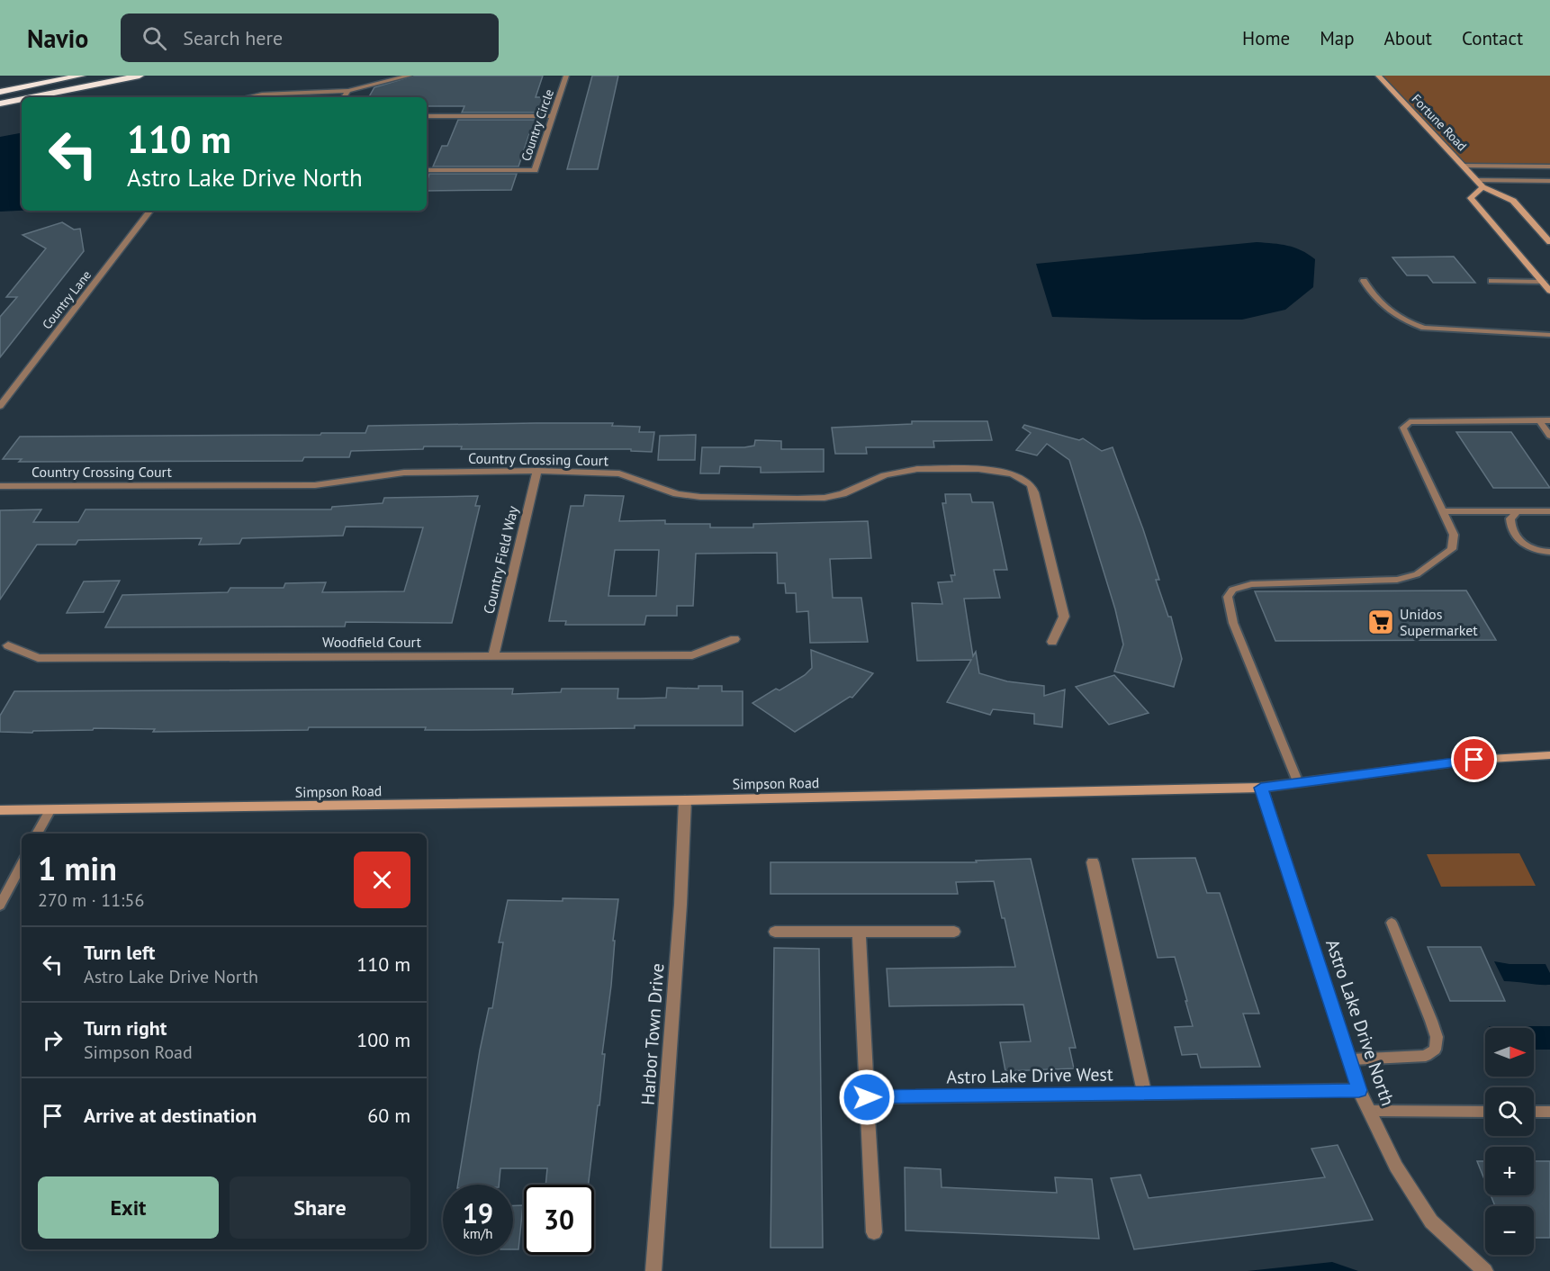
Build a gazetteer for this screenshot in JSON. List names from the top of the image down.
{
  "streets": {
    "main road": ["Fortune Road", "Simpson Road"],
    "street": [
      "Country Circle",
      "Country Lane",
      "Country Crossing Court",
      "Country Field Way",
      "Woodfield Court",
      "Astro Lake Drive North",
      "Harbor Town Drive",
      "Astro Lake Drive West"
    ]
  },
  "crossings": [
    ["Country Crossing Court", "Country Field Way"],
    ["Country Field Way", "Woodfield Court"],
    ["Simpson Road", "Astro Lake Drive North"],
    ["Simpson Road", "Harbor Town Drive"],
    ["Astro Lake Drive North", "Astro Lake Drive West"]
  ],
  "places": {
    "supermarket": ["Unidos Supermarket"]
  },
  "north": "right",
  "page": {
    "header": "Navio",
    "search": "Search here",
    "nav": [
      "Home",
      "Map",
      "About",
      "Contact"
    ],
    "turn": ["110 m", "Astro Lake Drive North"],
    "heading": ["1 min", "270 m · 11:56"],
    "list": [
      {
        "name": "Turn left",
        "note": "Astro Lake Drive North",
        "value": "110 m"
      },
      {
        "name": "Turn right",
        "note": "Simpson Road",
        "value": "100 m"
      },
      {
        "name": "Arrive at destination",
        "value": "60 m"
      }
    ],
    "map_buttons": ["+", "−"],
    "buttons": ["Exit", "Share"],
    "speed": "19 km/h",
    "limit": "30"
  }
}
